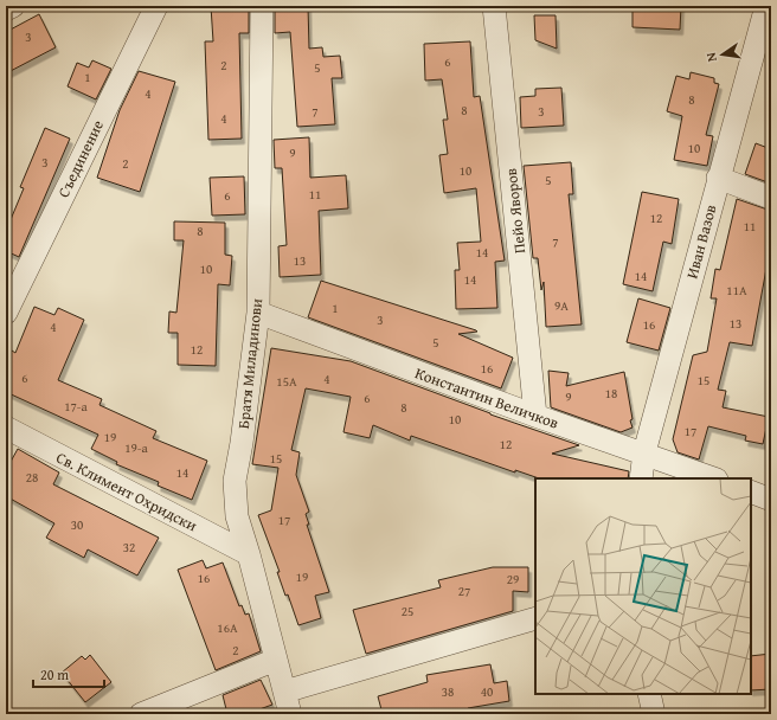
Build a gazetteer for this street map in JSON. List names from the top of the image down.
{
  "streets": {
    "street": [
      "Съединение",
      "Пейо Яворов",
      "Иван Вазов",
      "Братя Миладинови",
      "Константин Величков",
      "Св. Климент Охридски"
    ]
  },
  "crossings": [
    ["Пейо Яворов", "Константин Величков"],
    ["Иван Вазов", "Константин Величков"],
    ["Братя Миладинови", "Константин Величков"],
    ["Братя Миладинови", "Св. Климент Охридски"]
  ],
  "house_numbers": [
    "3",
    "6",
    "2",
    "5",
    "1",
    "4",
    "8",
    "8",
    "7",
    "3",
    "4",
    "10",
    "9",
    "3",
    "2",
    "10",
    "5",
    "11",
    "6",
    "12",
    "11",
    "8",
    "7",
    "14",
    "13",
    "10",
    "14",
    "14",
    "11А",
    "9А",
    "1",
    "3",
    "13",
    "16",
    "4",
    "5",
    "12",
    "16",
    "6",
    "4",
    "15",
    "15А",
    "18",
    "9",
    "6",
    "17-a",
    "8",
    "10",
    "17",
    "19",
    "12",
    "19-a",
    "15",
    "14",
    "28",
    "17",
    "30",
    "32",
    "19",
    "16",
    "29",
    "27",
    "25",
    "16А",
    "2",
    "38",
    "40"
  ],
  "scale_bar": "20 m",
  "north": "left"
}
